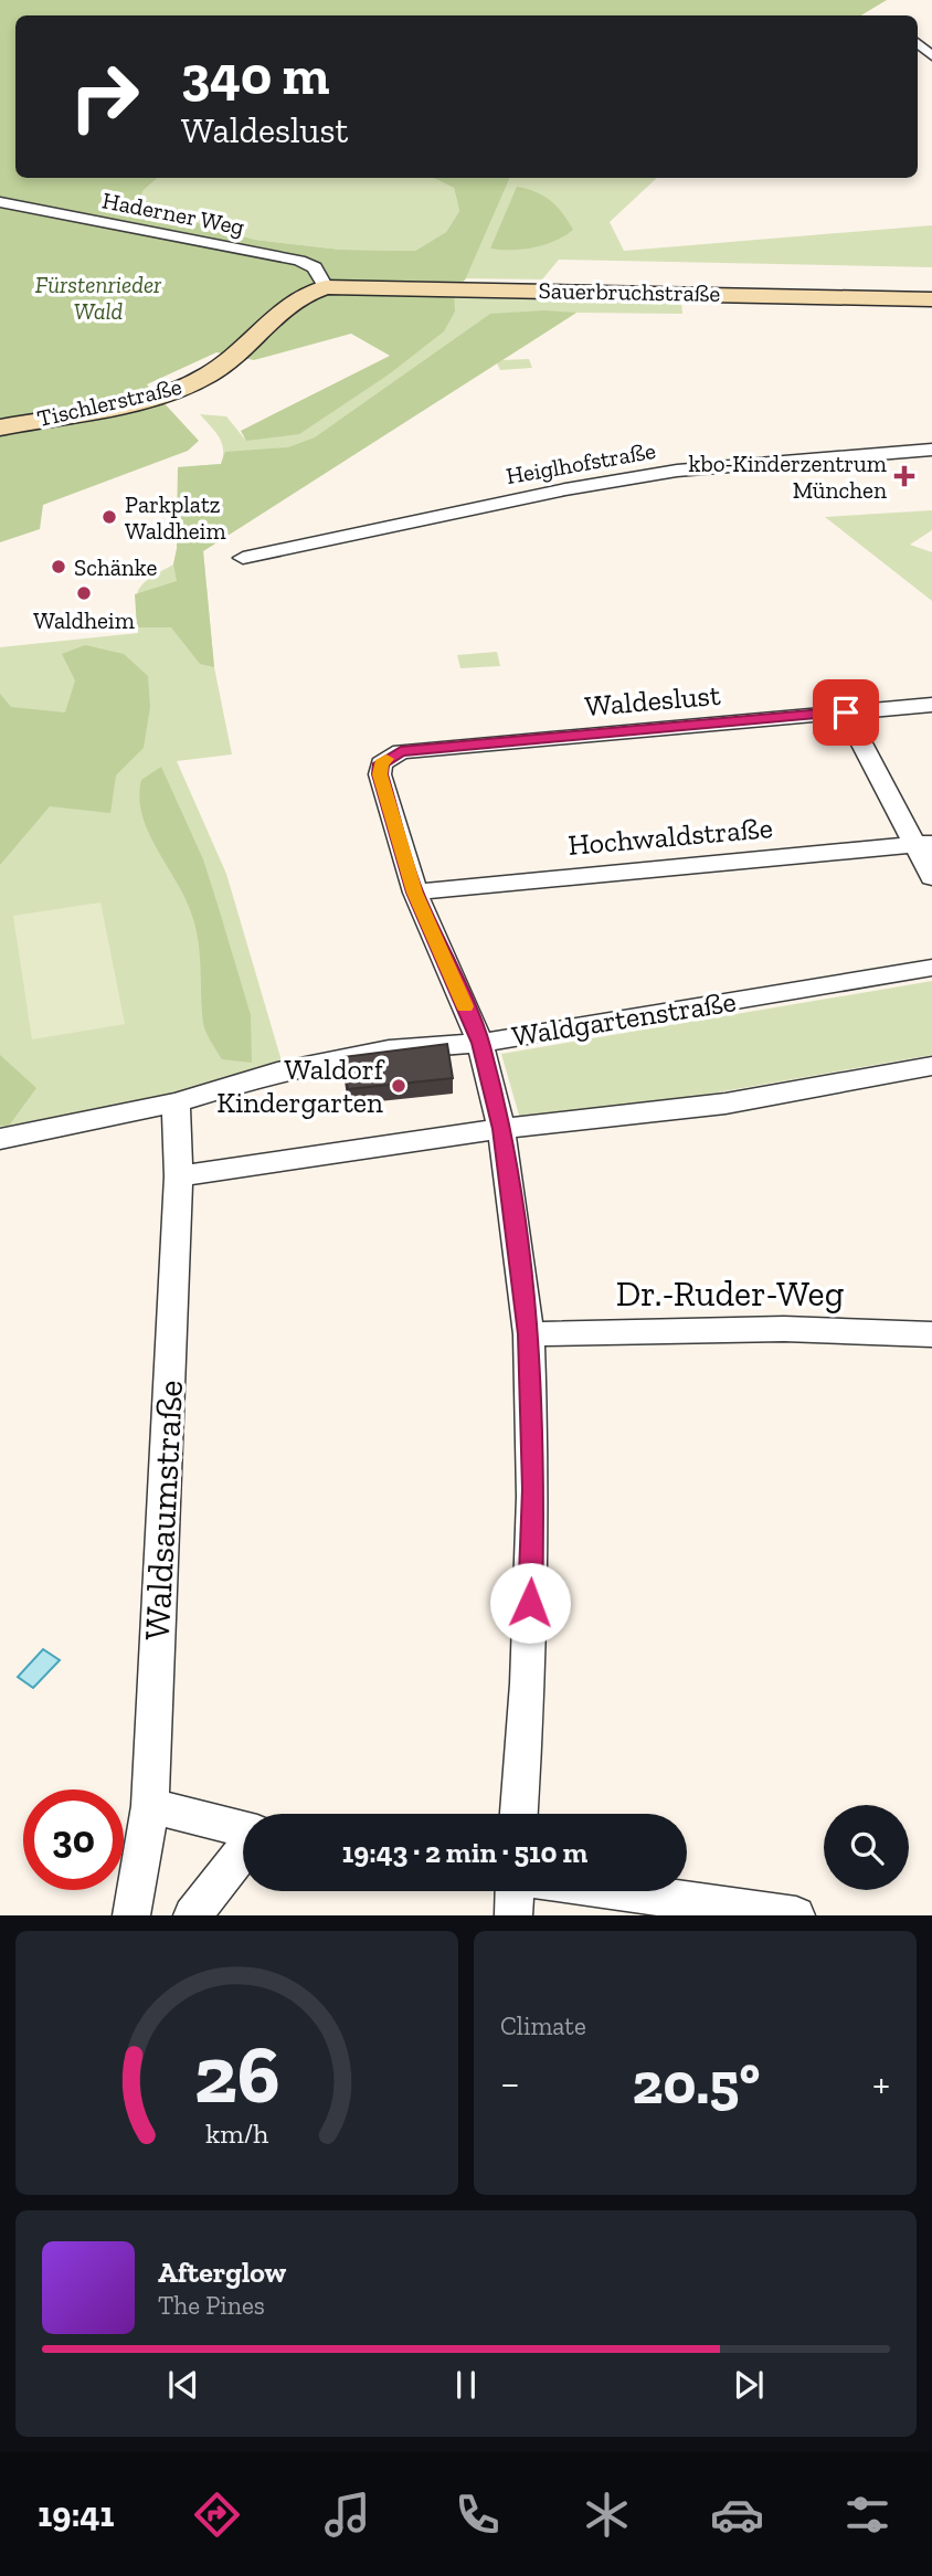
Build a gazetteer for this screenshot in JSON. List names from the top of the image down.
{
  "streets": {
    "street": [
      "Haderner Weg",
      "Sauerbruchstraße",
      "Tischlerstraße",
      "Heiglhofstraße",
      "Waldeslust",
      "Hochwaldstraße",
      "Waldgartenstraße",
      "Dr.-Ruder-Weg",
      "Waldsaumstraße"
    ]
  },
  "crossings": [
    ["Haderner Weg", "Sauerbruchstraße"],
    ["Haderner Weg", "Tischlerstraße"],
    ["Sauerbruchstraße", "Tischlerstraße"],
    ["Waldeslust", "Hochwaldstraße"],
    ["Waldgartenstraße", "Waldsaumstraße"]
  ],
  "parks": ["Fürstenrieder Wald"],
  "places": {
    "health": ["kbo-Kinderzentrum München"],
    "other": [
      "Parkplatz Waldheim",
      "Schänke",
      "Waldheim",
      "Waldorf Kindergarten"
    ]
  },
  "page": {
    "turn": ["340 m", "Waldeslust"],
    "limit": "30",
    "trip": "19:43 · 2 min · 510 m",
    "tile": "Climate",
    "heat": ["−", "20.5°", "+"],
    "song": ["Afterglow", "The Pines"],
    "tabs": "19:41",
    "gauge": ["26", "km/h"]
  }
}
